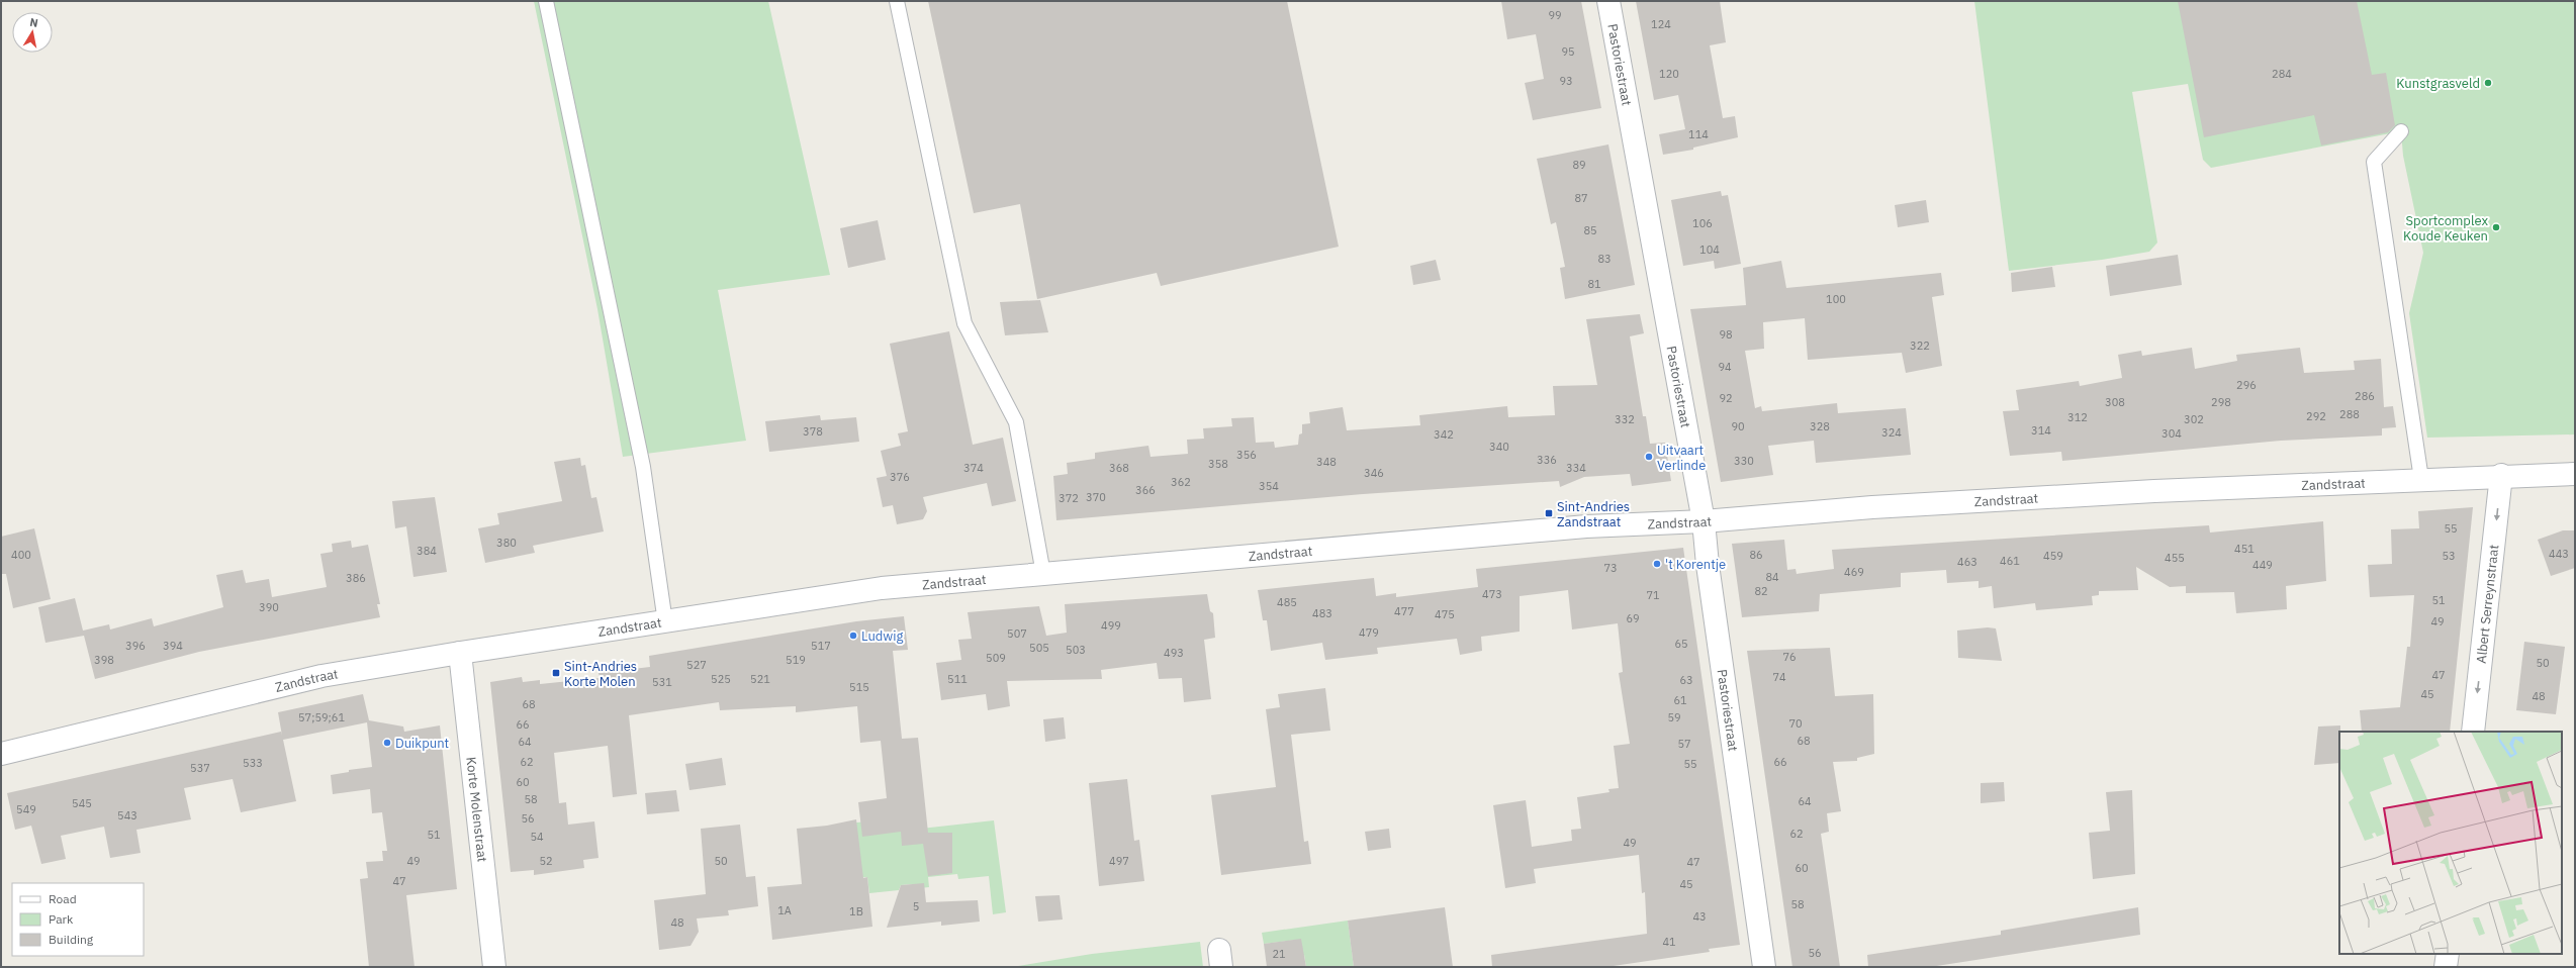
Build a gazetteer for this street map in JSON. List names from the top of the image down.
{
  "streets": {
    "street": [
      "Pastoriestraat",
      "Zandstraat",
      "Albert Serreynstraat",
      "Korte Molenstraat"
    ]
  },
  "crossings": [
    ["Pastoriestraat", "Zandstraat"],
    ["Zandstraat", "Albert Serreynstraat"],
    ["Zandstraat", "Korte Molenstraat"]
  ],
  "one_way": ["Albert Serreynstraat"],
  "places": {
    "other": [
      "Kunstgrasveld",
      "Sportcomplex Koude Keuken",
      "Uitvaart Verlinde",
      "'t Korentje",
      "Ludwig",
      "Duikpunt"
    ],
    "transit": ["Sint-Andries Zandstraat", "Sint-Andries Korte Molen"]
  },
  "house_numbers": [
    "99",
    "124",
    "95",
    "120",
    "284",
    "93",
    "114",
    "89",
    "87",
    "106",
    "85",
    "104",
    "83",
    "81",
    "100",
    "98",
    "322",
    "94",
    "296",
    "286",
    "92",
    "308",
    "298",
    "288",
    "292",
    "312",
    "332",
    "302",
    "90",
    "328",
    "314",
    "378",
    "324",
    "304",
    "342",
    "340",
    "356",
    "336",
    "330",
    "348",
    "358",
    "374",
    "368",
    "334",
    "346",
    "376",
    "362",
    "354",
    "366",
    "370",
    "372",
    "55",
    "380",
    "451",
    "384",
    "443",
    "400",
    "86",
    "459",
    "53",
    "455",
    "461",
    "463",
    "449",
    "73",
    "469",
    "84",
    "386",
    "82",
    "473",
    "71",
    "51",
    "485",
    "390",
    "477",
    "483",
    "475",
    "69",
    "49",
    "499",
    "479",
    "507",
    "65",
    "396",
    "394",
    "517",
    "505",
    "503",
    "493",
    "76",
    "509",
    "398",
    "519",
    "50",
    "527",
    "47",
    "74",
    "525",
    "521",
    "511",
    "63",
    "531",
    "515",
    "45",
    "48",
    "61",
    "68",
    "57;59;61",
    "59",
    "70",
    "66",
    "68",
    "64",
    "57",
    "62",
    "66",
    "533",
    "55",
    "537",
    "60",
    "58",
    "64",
    "545",
    "549",
    "543",
    "56",
    "62",
    "51",
    "54",
    "49",
    "49",
    "52",
    "50",
    "497",
    "47",
    "60",
    "47",
    "45",
    "58",
    "5",
    "1A",
    "1B",
    "43",
    "48",
    "41",
    "56",
    "21"
  ],
  "legend": ["Road", "Park", "Building"],
  "north": "top"
}
